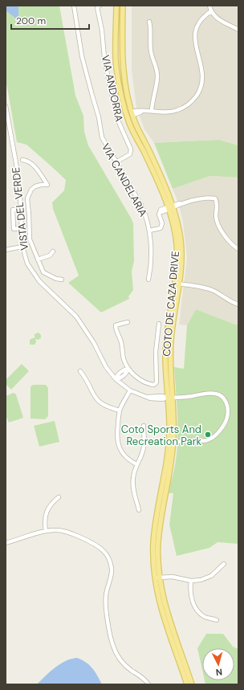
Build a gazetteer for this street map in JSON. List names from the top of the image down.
{
  "streets": {
    "main road": ["COTO DE CAZA DRIVE"],
    "street": ["VIA ANDORRA", "VIA CANDELARIA", "VISTA DEL VERDE"]
  },
  "crossings": [
    ["VIA ANDORRA", "VIA CANDELARIA"],
    ["VISTA DEL VERDE", "COTO DE CAZA DRIVE"]
  ],
  "places": ["Coto Sports And Recreation Park"],
  "scale_bar": "200 m",
  "north": "bottom"
}
